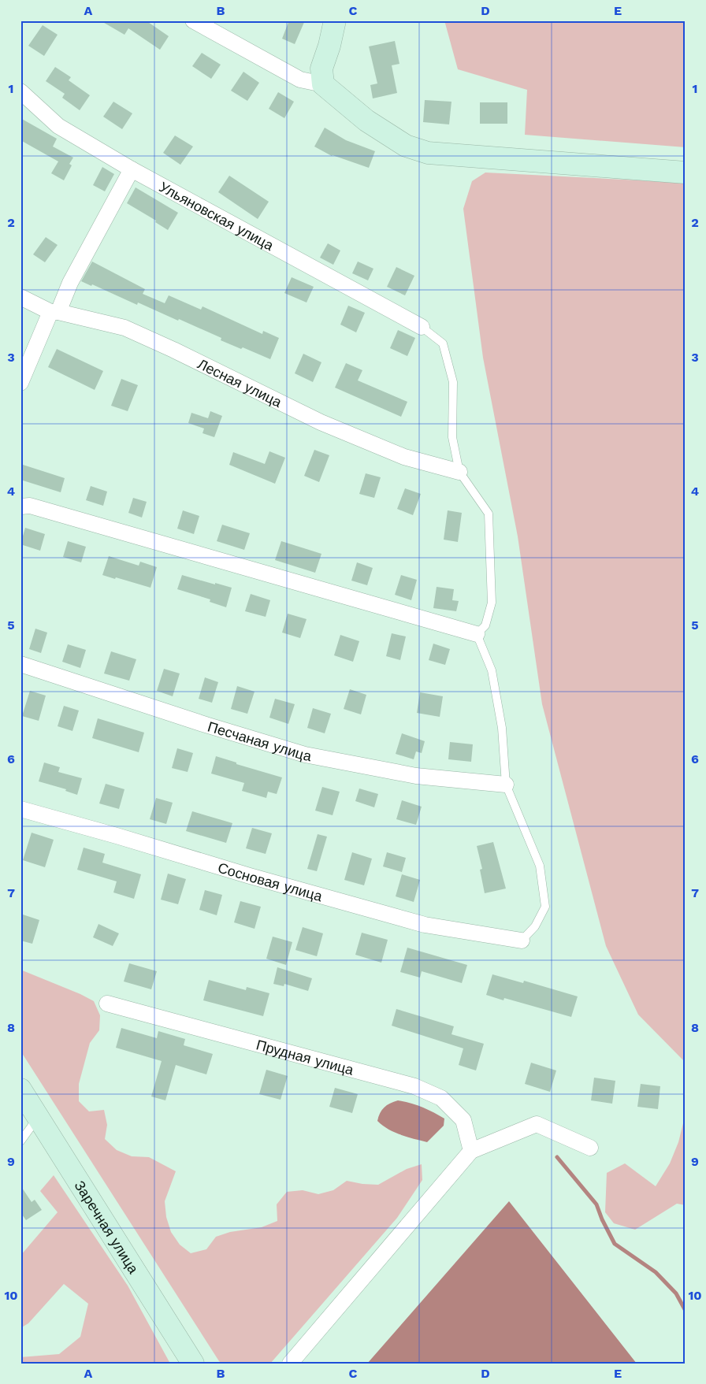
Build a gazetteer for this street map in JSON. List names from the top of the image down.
{
  "streets": {
    "street": [
      "Ульяновская улица",
      "Лесная улица",
      "Песчаная улица",
      "Сосновая улица",
      "Прудная улица",
      "Заречная улица"
    ]
  },
  "grid": {
    "columns": [
      "A",
      "B",
      "C",
      "D",
      "E"
    ],
    "rows": [
      "1",
      "2",
      "3",
      "4",
      "5",
      "6",
      "7",
      "8",
      "9",
      "10"
    ]
  }
}
